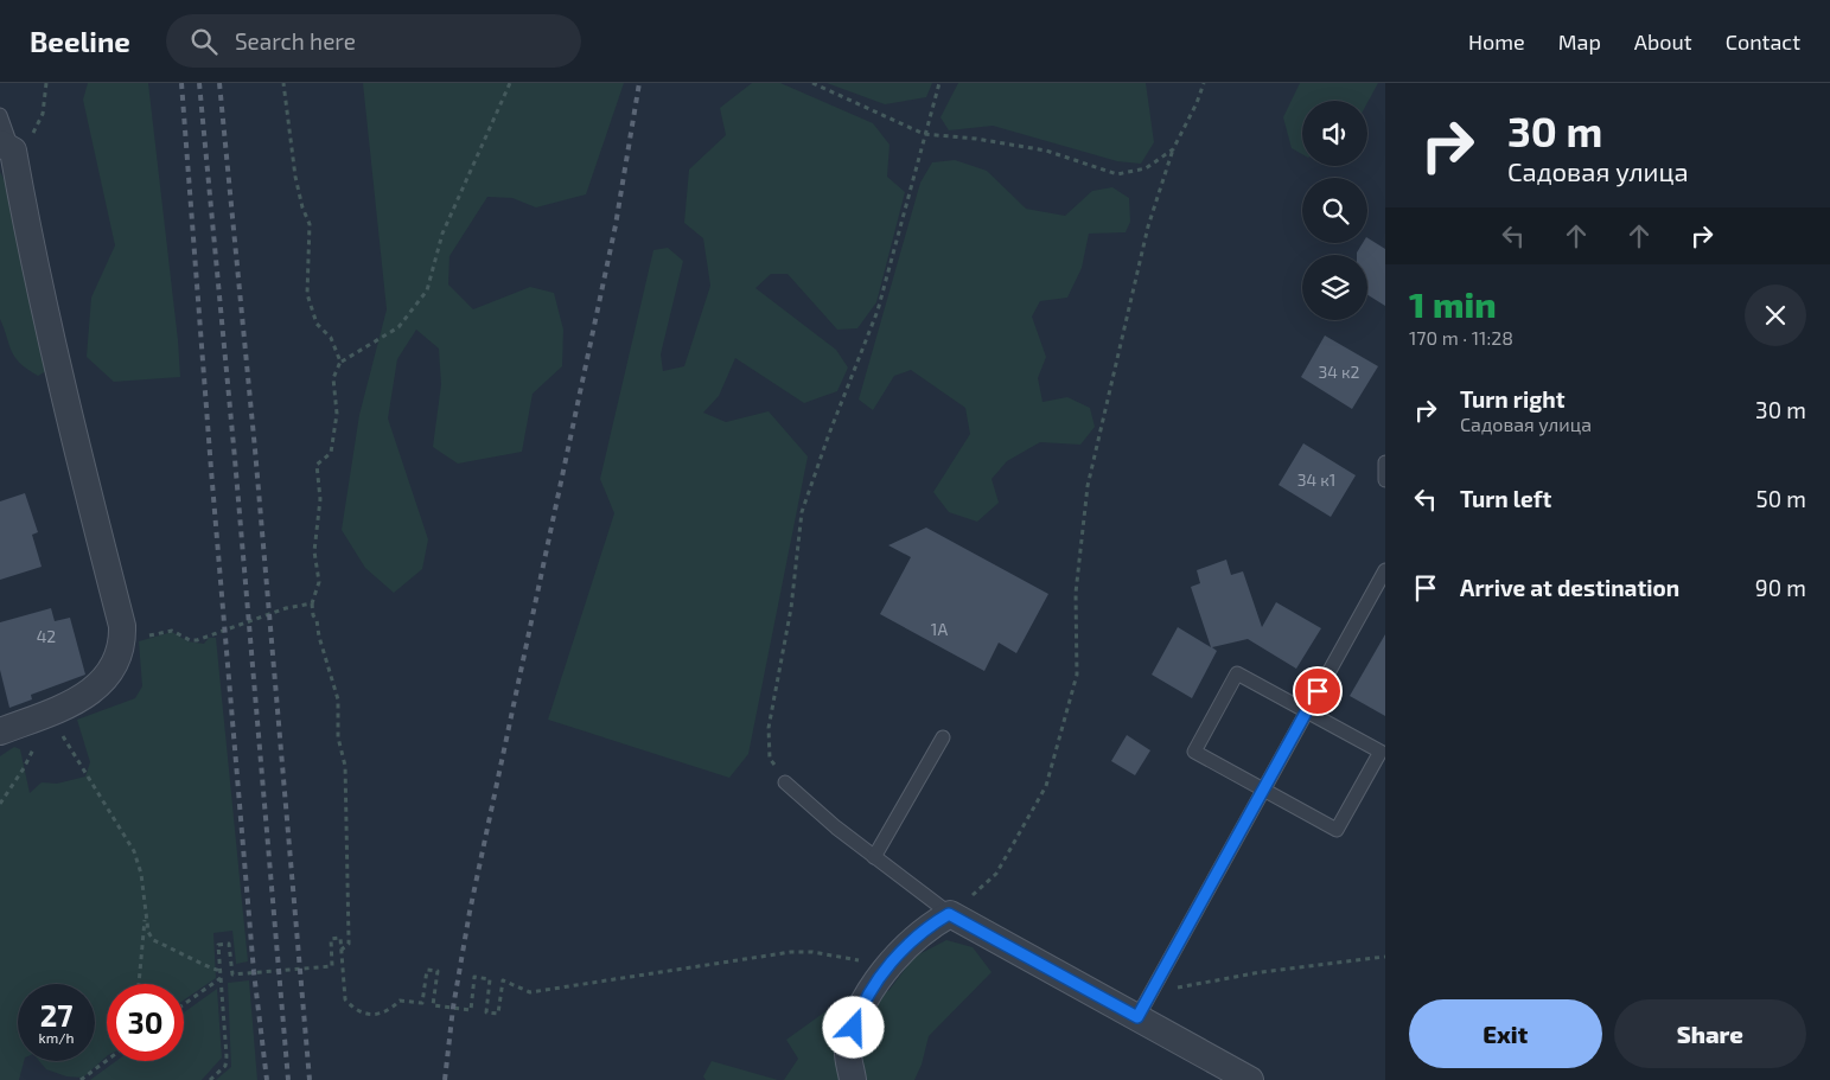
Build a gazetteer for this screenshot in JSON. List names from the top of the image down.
{
  "house_numbers": [
    "34 к2",
    "34 к1",
    "1А",
    "42"
  ],
  "page": {
    "header": "Beeline",
    "search": "Search here",
    "nav": [
      "Home",
      "Map",
      "About",
      "Contact"
    ],
    "turn": ["30 m", "Садовая улица"],
    "heading": ["1 min", "170 m · 11:28"],
    "list": [
      {
        "name": "Turn right",
        "note": "Садовая улица",
        "value": "30 m"
      },
      {
        "name": "Turn left",
        "value": "50 m"
      },
      {
        "name": "Arrive at destination",
        "value": "90 m"
      }
    ],
    "speed": "27 km/h",
    "limit": "30",
    "buttons": ["Exit", "Share"]
  }
}
